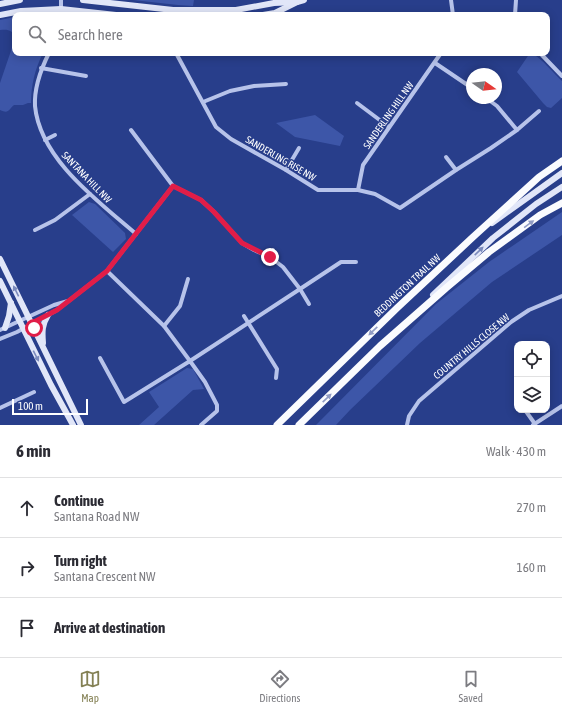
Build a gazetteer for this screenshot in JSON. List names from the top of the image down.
{
  "streets": {
    "main road": ["BEDDINGTON TRAIL NW"],
    "street": [
      "SANDERLING HILL NW",
      "SANDERLING RISE NW",
      "SANTANA HILL NW",
      "COUNTRY HILLS CLOSE NW"
    ]
  },
  "crossings": [
    ["SANDERLING HILL NW", "SANDERLING RISE NW"]
  ],
  "scale_bar": "100 m",
  "north": "right",
  "page": {
    "search": "Search here",
    "scale": "100 m",
    "heading": ["6 min", "Walk · 430 m"],
    "list": [
      ["Continue", "Santana Road NW", "270 m"],
      ["Turn right", "Santana Crescent NW", "160 m"],
      "Arrive at destination"
    ],
    "nav": ["Map", "Directions", "Saved"]
  }
}
